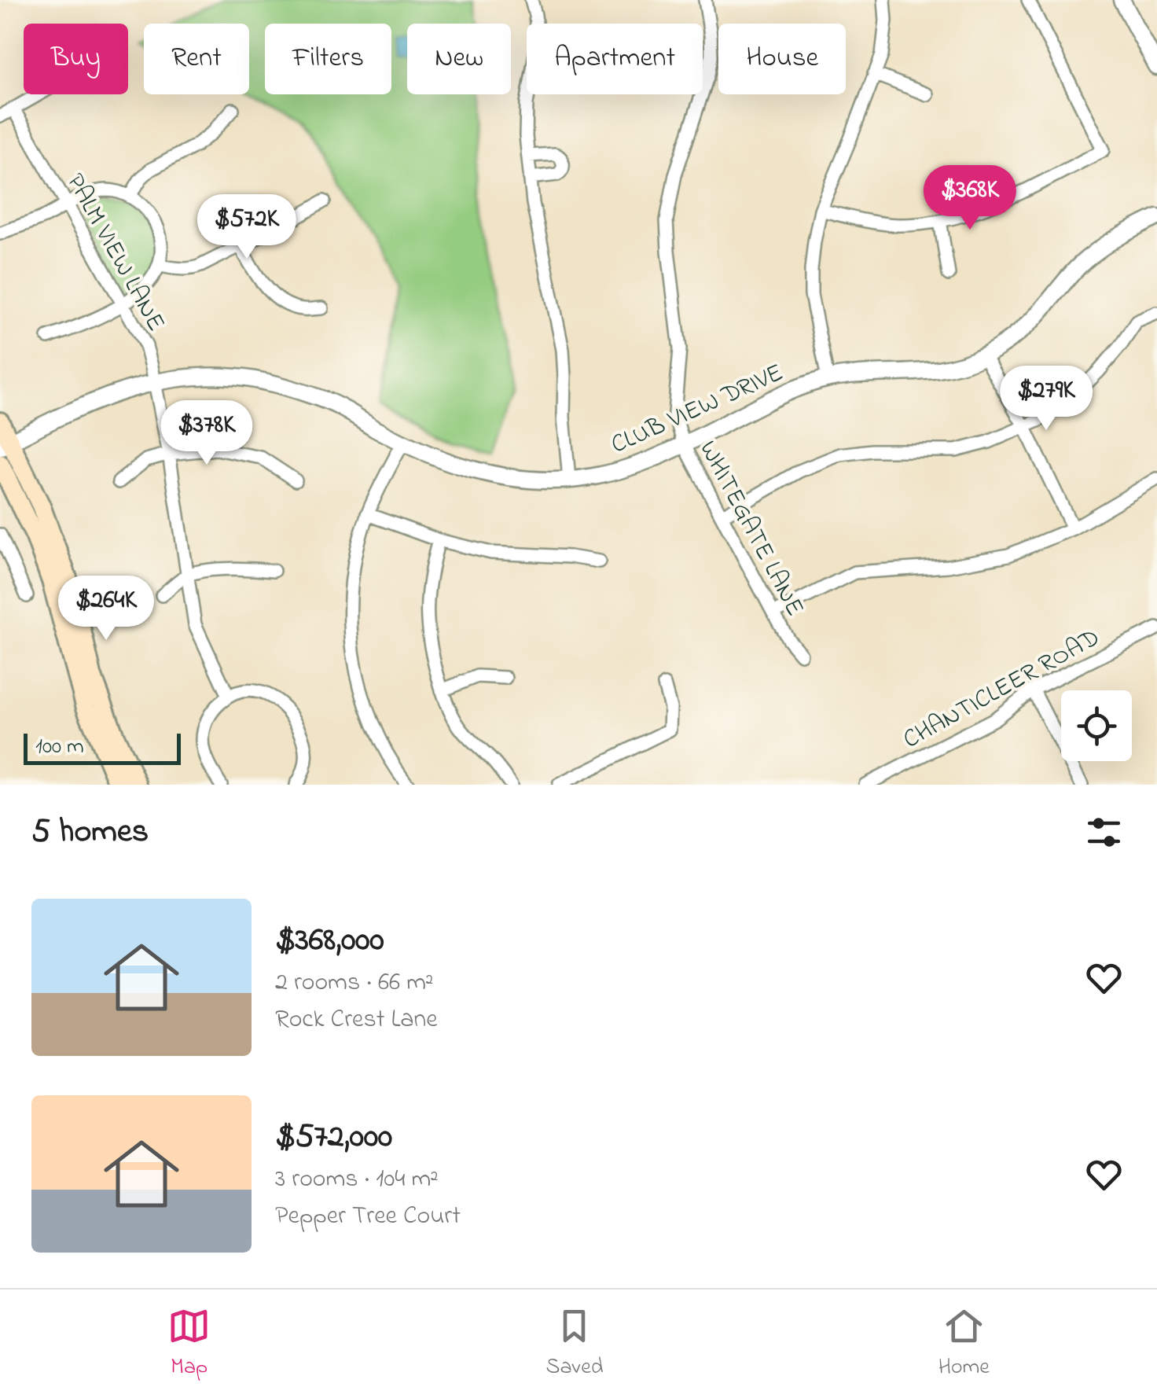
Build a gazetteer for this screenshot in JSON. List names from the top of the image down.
{
  "streets": {
    "street": [
      "PALM VIEW LANE",
      "CLUB VIEW DRIVE",
      "WHITEGATE LANE",
      "CHANTICLEER ROAD"
    ]
  },
  "crossings": [
    ["PALM VIEW LANE", "CLUB VIEW DRIVE"],
    ["CLUB VIEW DRIVE", "WHITEGATE LANE"]
  ],
  "scale_bar": "100 m",
  "page": {
    "chip": [
      "Buy",
      "Rent",
      "Filters",
      "New",
      "Apartment",
      "House"
    ],
    "price": [
      "$368K",
      "$572K",
      "$279K",
      "$378K",
      "$264K"
    ],
    "scale": "100 m",
    "heading": "5 homes",
    "list": [
      {
        "name": "$368,000",
        "note": "2 rooms · 66 m² · Rock Crest Lane"
      },
      {
        "name": "$572,000",
        "note": "3 rooms · 104 m² · Pepper Tree Court"
      }
    ],
    "tabs": ["Map", "Saved", "Home"]
  }
}
